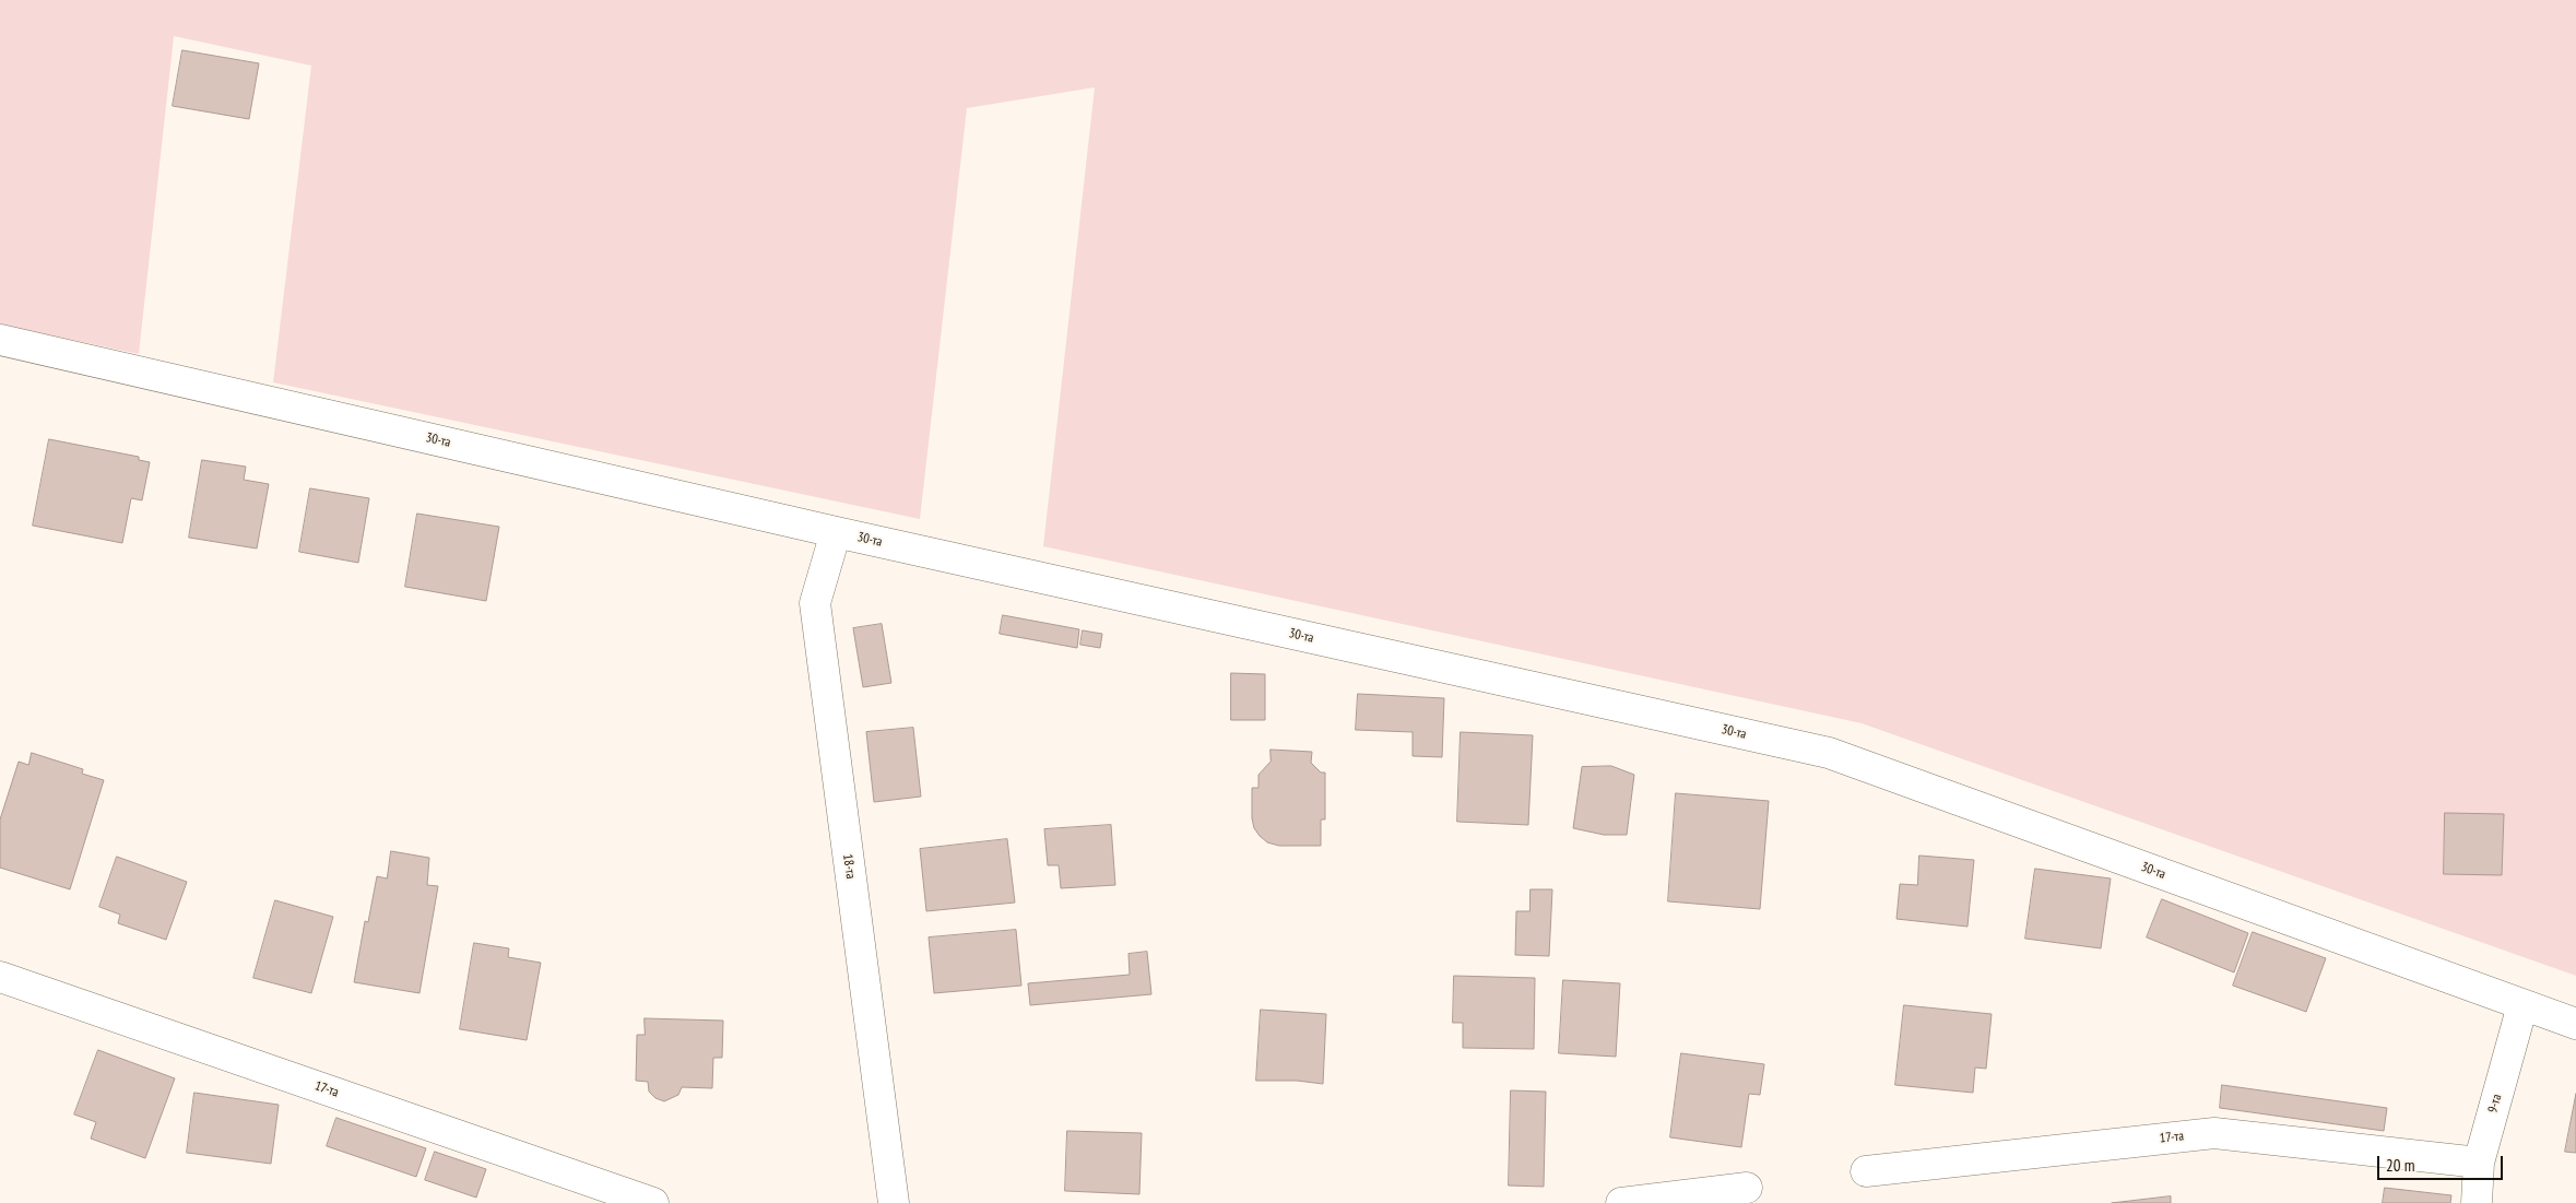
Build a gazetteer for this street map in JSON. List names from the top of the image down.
{
  "streets": {
    "street": [
      "30-та",
      "18-та",
      "17-та",
      "9-та"
    ]
  },
  "crossings": [
    ["30-та", "18-та"],
    ["30-та", "9-та"],
    ["17-та", "9-та"]
  ],
  "scale_bar": "20 m"
}
